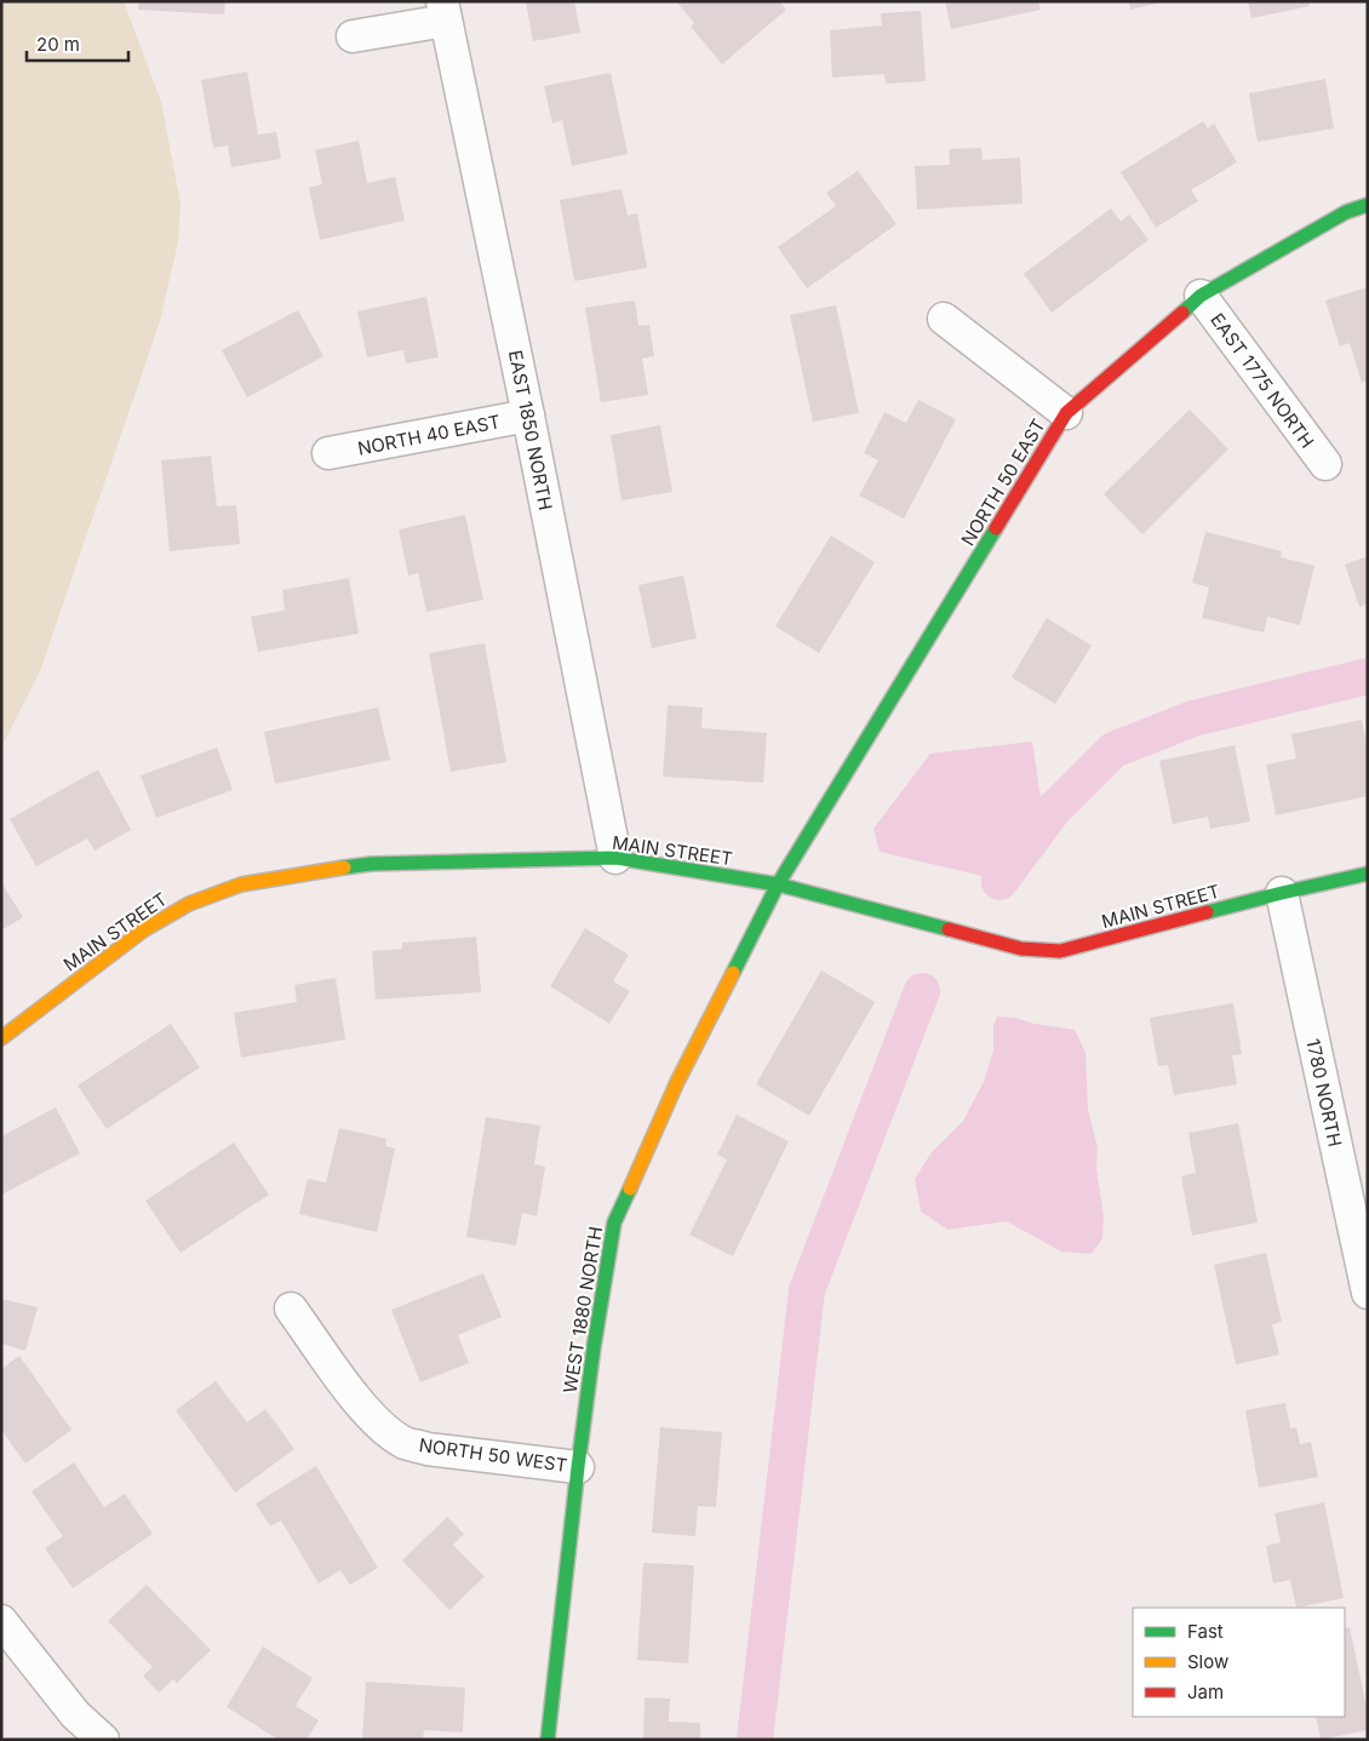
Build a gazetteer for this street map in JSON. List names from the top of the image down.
{
  "streets": {
    "street": [
      "EAST 1775 NORTH",
      "EAST 1850 NORTH",
      "NORTH 40 EAST",
      "NORTH 50 EAST",
      "MAIN STREET",
      "1780 NORTH",
      "WEST 1880 NORTH",
      "NORTH 50 WEST"
    ]
  },
  "crossings": [
    ["EAST 1775 NORTH", "NORTH 50 EAST"],
    ["EAST 1850 NORTH", "NORTH 40 EAST"],
    ["EAST 1850 NORTH", "MAIN STREET"],
    ["NORTH 50 EAST", "MAIN STREET"],
    ["NORTH 50 EAST", "WEST 1880 NORTH"],
    ["MAIN STREET", "1780 NORTH"],
    ["MAIN STREET", "WEST 1880 NORTH"],
    ["WEST 1880 NORTH", "NORTH 50 WEST"]
  ],
  "legend": ["Fast", "Slow", "Jam"],
  "scale_bar": "20 m"
}
